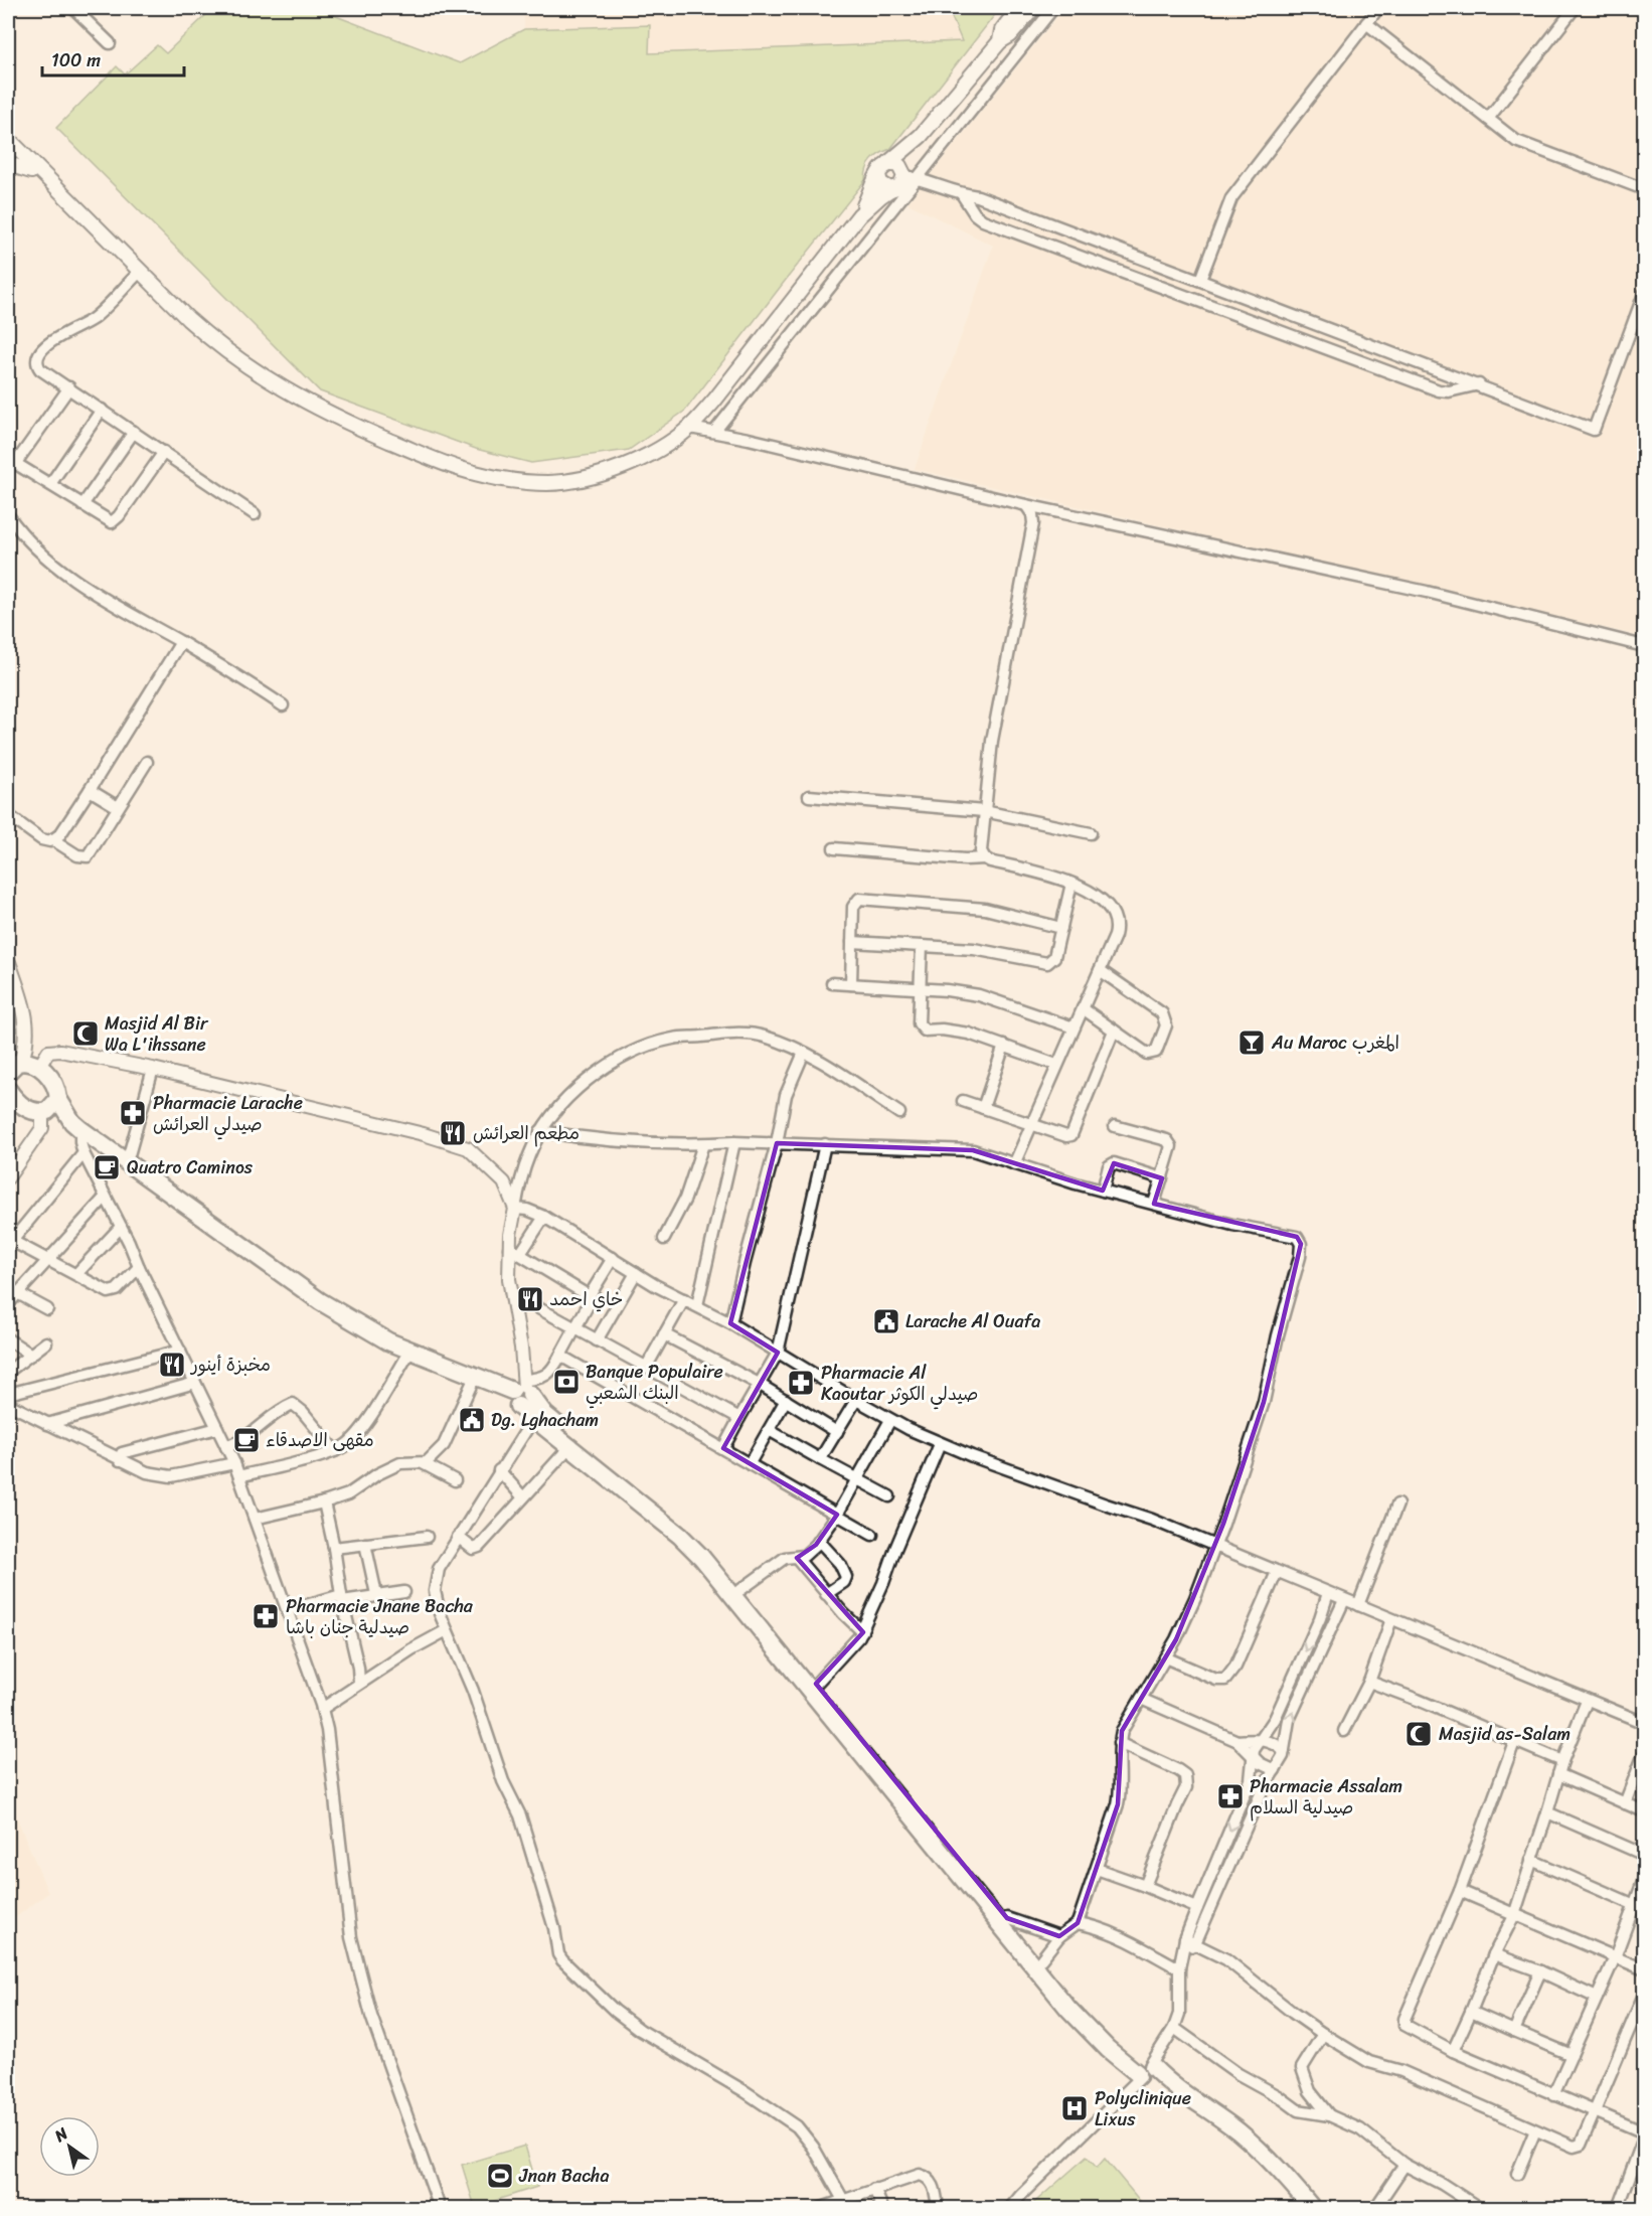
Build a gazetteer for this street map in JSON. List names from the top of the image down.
{
  "places": {
    "mosque": ["Masjid Al Bir Wa L'ihssane", "Masjid as-Salam"],
    "bar": ["Au Maroc المغرب"],
    "pharmacy": [
      "Pharmacie Larache صيدلي العرائش",
      "Pharmacie Al Kaoutar صيدلي الكوثر",
      "Pharmacie Jnane Bacha صيدلية جنان باشا",
      "Pharmacie Assalam صيدلية السلام"
    ],
    "restaurant": ["مطعم العرائش", "خاي احمد", "مخبزة أينور"],
    "cafe": ["Quatro Caminos", "مقهى الاصدقاء"],
    "public building": ["Larache Al Ouafa", "Dg. Lghacham"],
    "bank": ["Banque Populaire البنك الشعبي"],
    "hospital": ["Polyclinique Lixus"],
    "sports": ["Jnan Bacha"]
  },
  "scale_bar": "100 m",
  "north": "top left"
}
